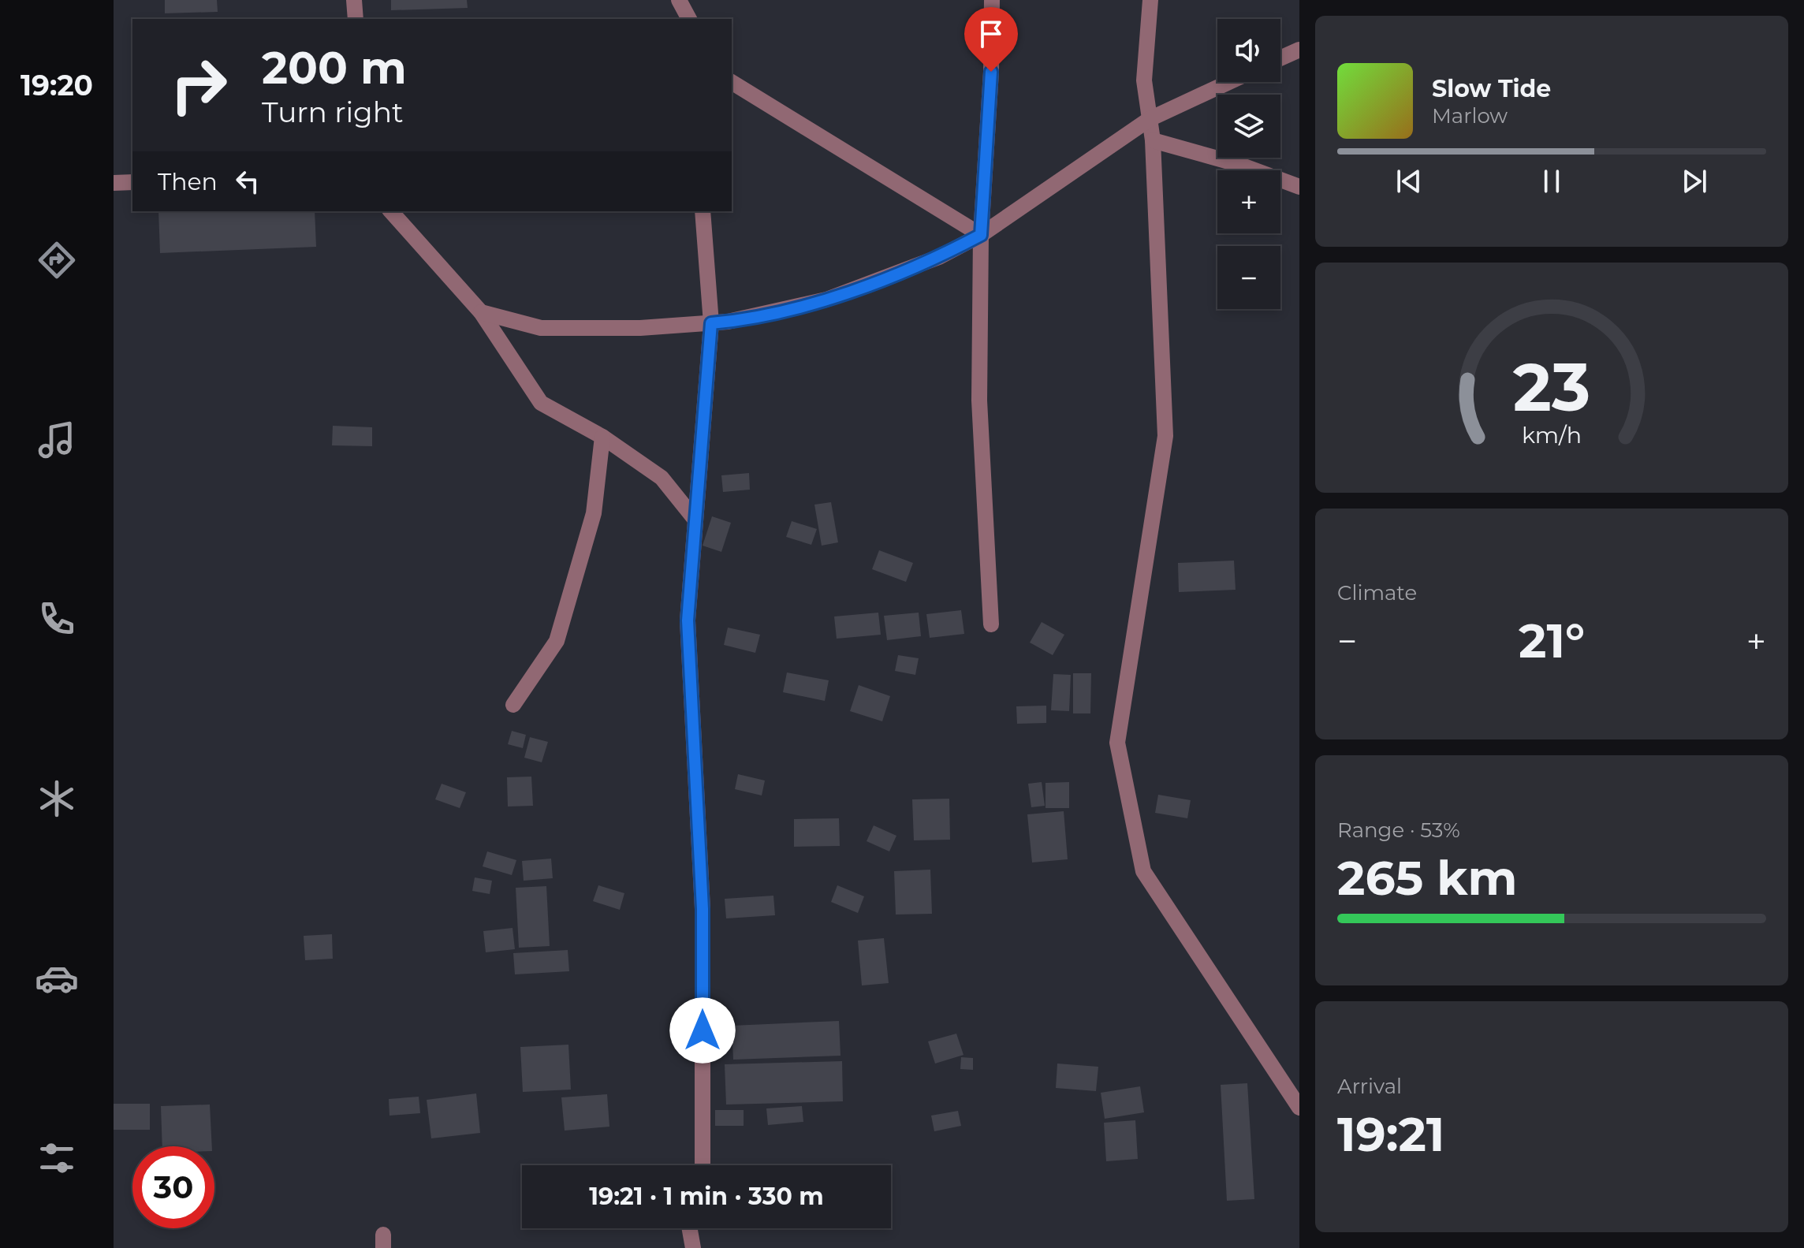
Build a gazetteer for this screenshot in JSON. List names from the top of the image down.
{
  "page": {
    "tabs": "19:20",
    "map_buttons": ["+", "−"],
    "turn": ["200 m", "Turn right"],
    "song": ["Slow Tide", "Marlow"],
    "then": "Then",
    "tile": [
      "Climate",
      ["Range · 53%", "265 km"],
      ["Arrival", "19:21"]
    ],
    "heat": ["−", "21°", "+"],
    "limit": "30",
    "trip": "19:21 · 1 min · 330 m",
    "gauge": ["23", "km/h"]
  }
}
